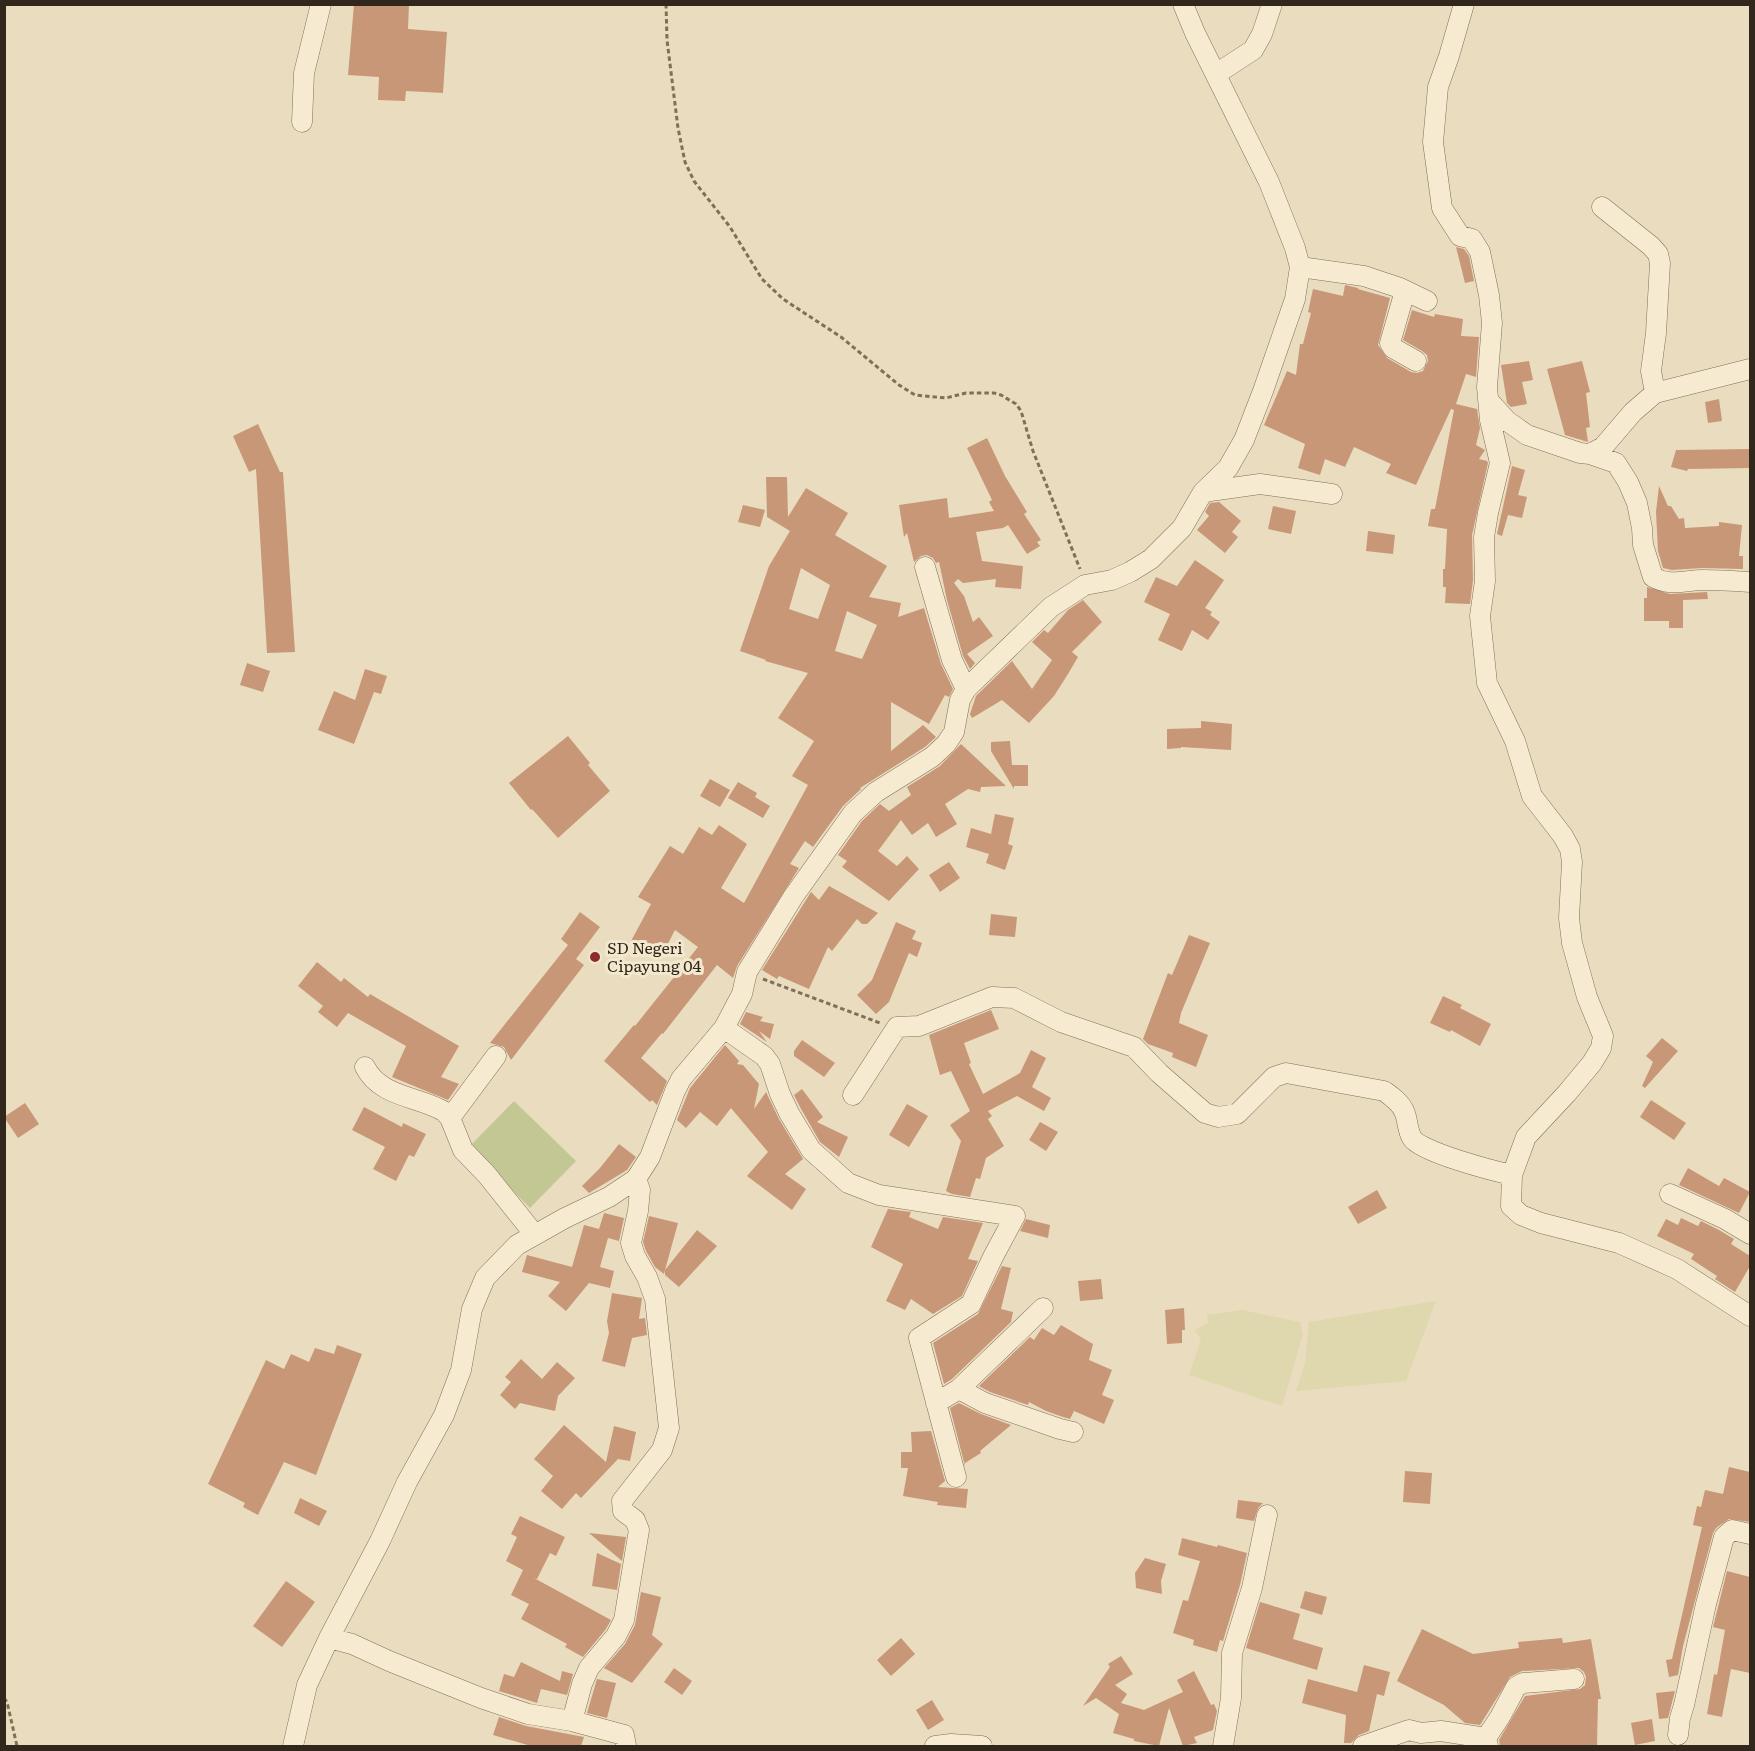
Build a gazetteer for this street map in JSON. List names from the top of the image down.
{
  "places": ["SD Negeri Cipayung 04"]
}
